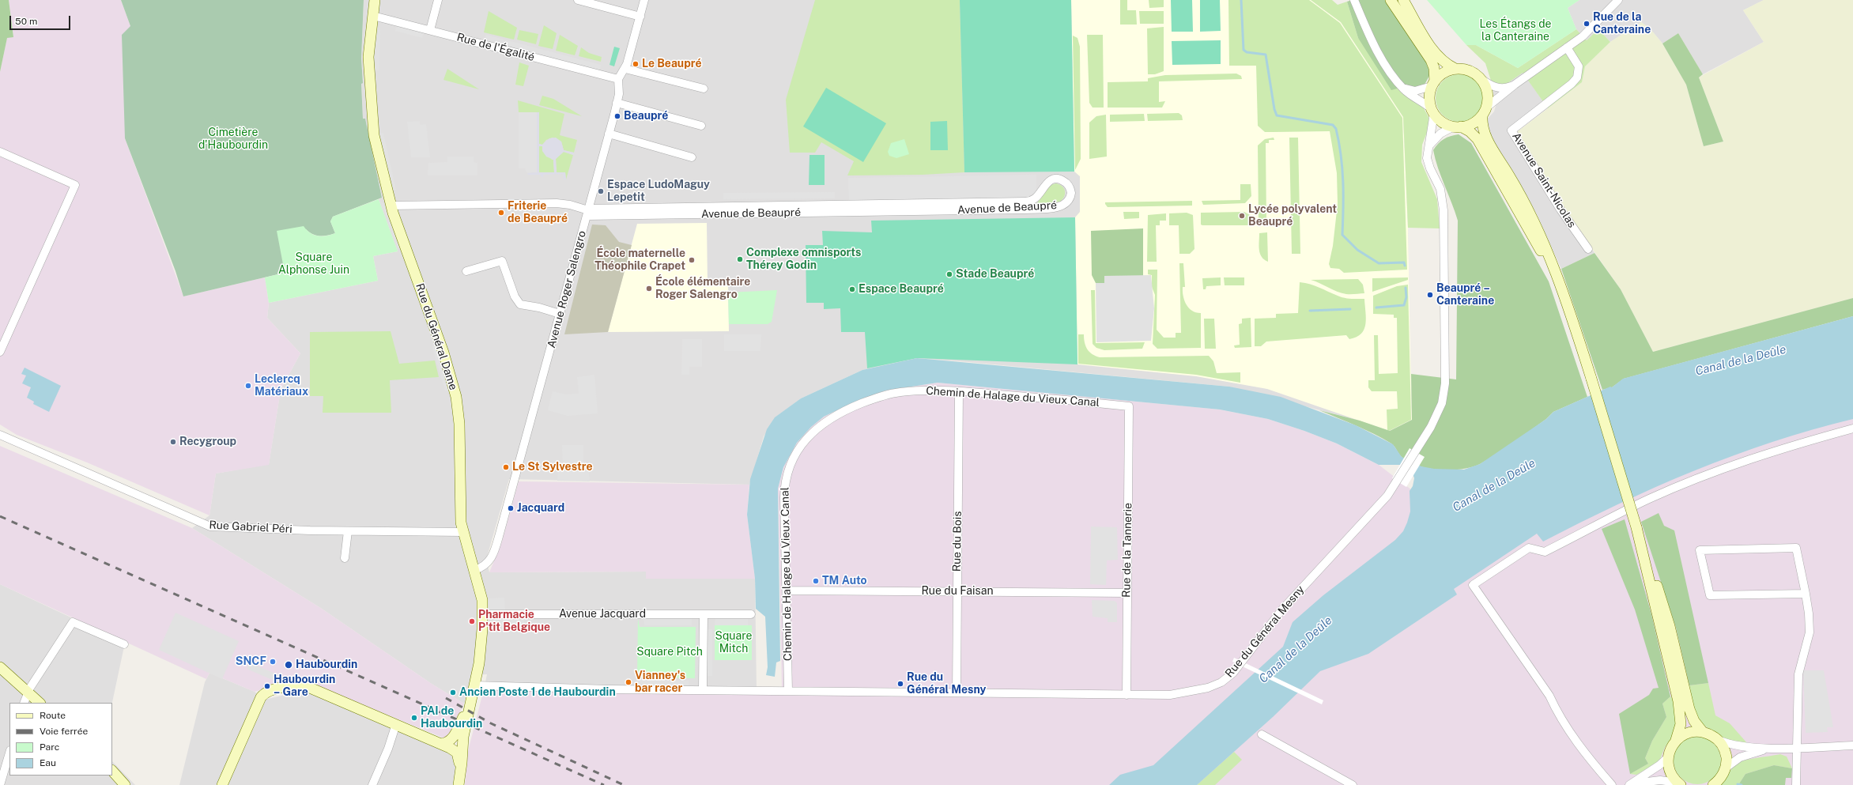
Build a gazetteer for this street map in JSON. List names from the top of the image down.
{
  "streets": {
    "main road": ["Rue du Général Dame"],
    "street": [
      "Rue de l'Égalité",
      "Avenue Saint-Nicolas",
      "Avenue de Beaupré",
      "Avenue Roger Salengro",
      "Chemin de Halage du Vieux Canal",
      "Rue Gabriel Péri",
      "Rue du Bois",
      "Rue de la Tannerie",
      "Rue du Faisan",
      "Avenue Jacquard",
      "Rue du Général Mesny"
    ]
  },
  "crossings": [
    ["Rue de l'Égalité", "Avenue Roger Salengro"],
    ["Rue de l'Égalité", "Rue du Général Dame"],
    ["Avenue de Beaupré", "Avenue Roger Salengro"],
    ["Avenue Roger Salengro", "Rue du Général Dame"],
    ["Rue du Général Dame", "Rue Gabriel Péri"],
    ["Rue du Général Dame", "Avenue Jacquard"],
    ["Rue du Général Dame", "Rue du Général Mesny"],
    ["Chemin de Halage du Vieux Canal", "Rue du Bois"],
    ["Chemin de Halage du Vieux Canal", "Rue de la Tannerie"],
    ["Chemin de Halage du Vieux Canal", "Rue du Faisan"],
    ["Chemin de Halage du Vieux Canal", "Rue du Général Mesny"],
    ["Rue du Bois", "Rue du Faisan"],
    ["Rue du Bois", "Rue du Général Mesny"],
    ["Rue de la Tannerie", "Rue du Faisan"],
    ["Rue de la Tannerie", "Rue du Général Mesny"]
  ],
  "water": ["Canal de la Deûle"],
  "parks": [
    "Les Étangs de la Canteraine",
    "Cimetière d'Haubourdin",
    "Square Alphonse Juin",
    "Square Mitch",
    "Square Pitch"
  ],
  "places": [
    "Rue de la Canteraine",
    "Le Beaupré",
    "Beaupré",
    "Espace LudoMaguy Lepetit",
    "Friterie de Beaupré",
    "Lycée polyvalent Beaupré",
    "Complexe omnisports Thérey Godin",
    "École maternelle Théophile Crapet",
    "Stade Beaupré",
    "École élémentaire Roger Salengro",
    "Espace Beaupré",
    "Beaupré – Canteraine",
    "Leclercq Matériaux",
    "Recygroup",
    "Le St Sylvestre",
    "Jacquard",
    "TM Auto",
    "Pharmacie P'tit Belgique",
    "SNCF",
    "Haubourdin",
    "Vianney's bar racer",
    "Rue du Général Mesny",
    "Haubourdin – Gare",
    "Ancien Poste 1 de Haubourdin",
    "PAI de Haubourdin"
  ],
  "legend": [
    "Route",
    "Voie ferrée",
    "Parc",
    "Eau"
  ],
  "scale_bar": "50 m"
}
